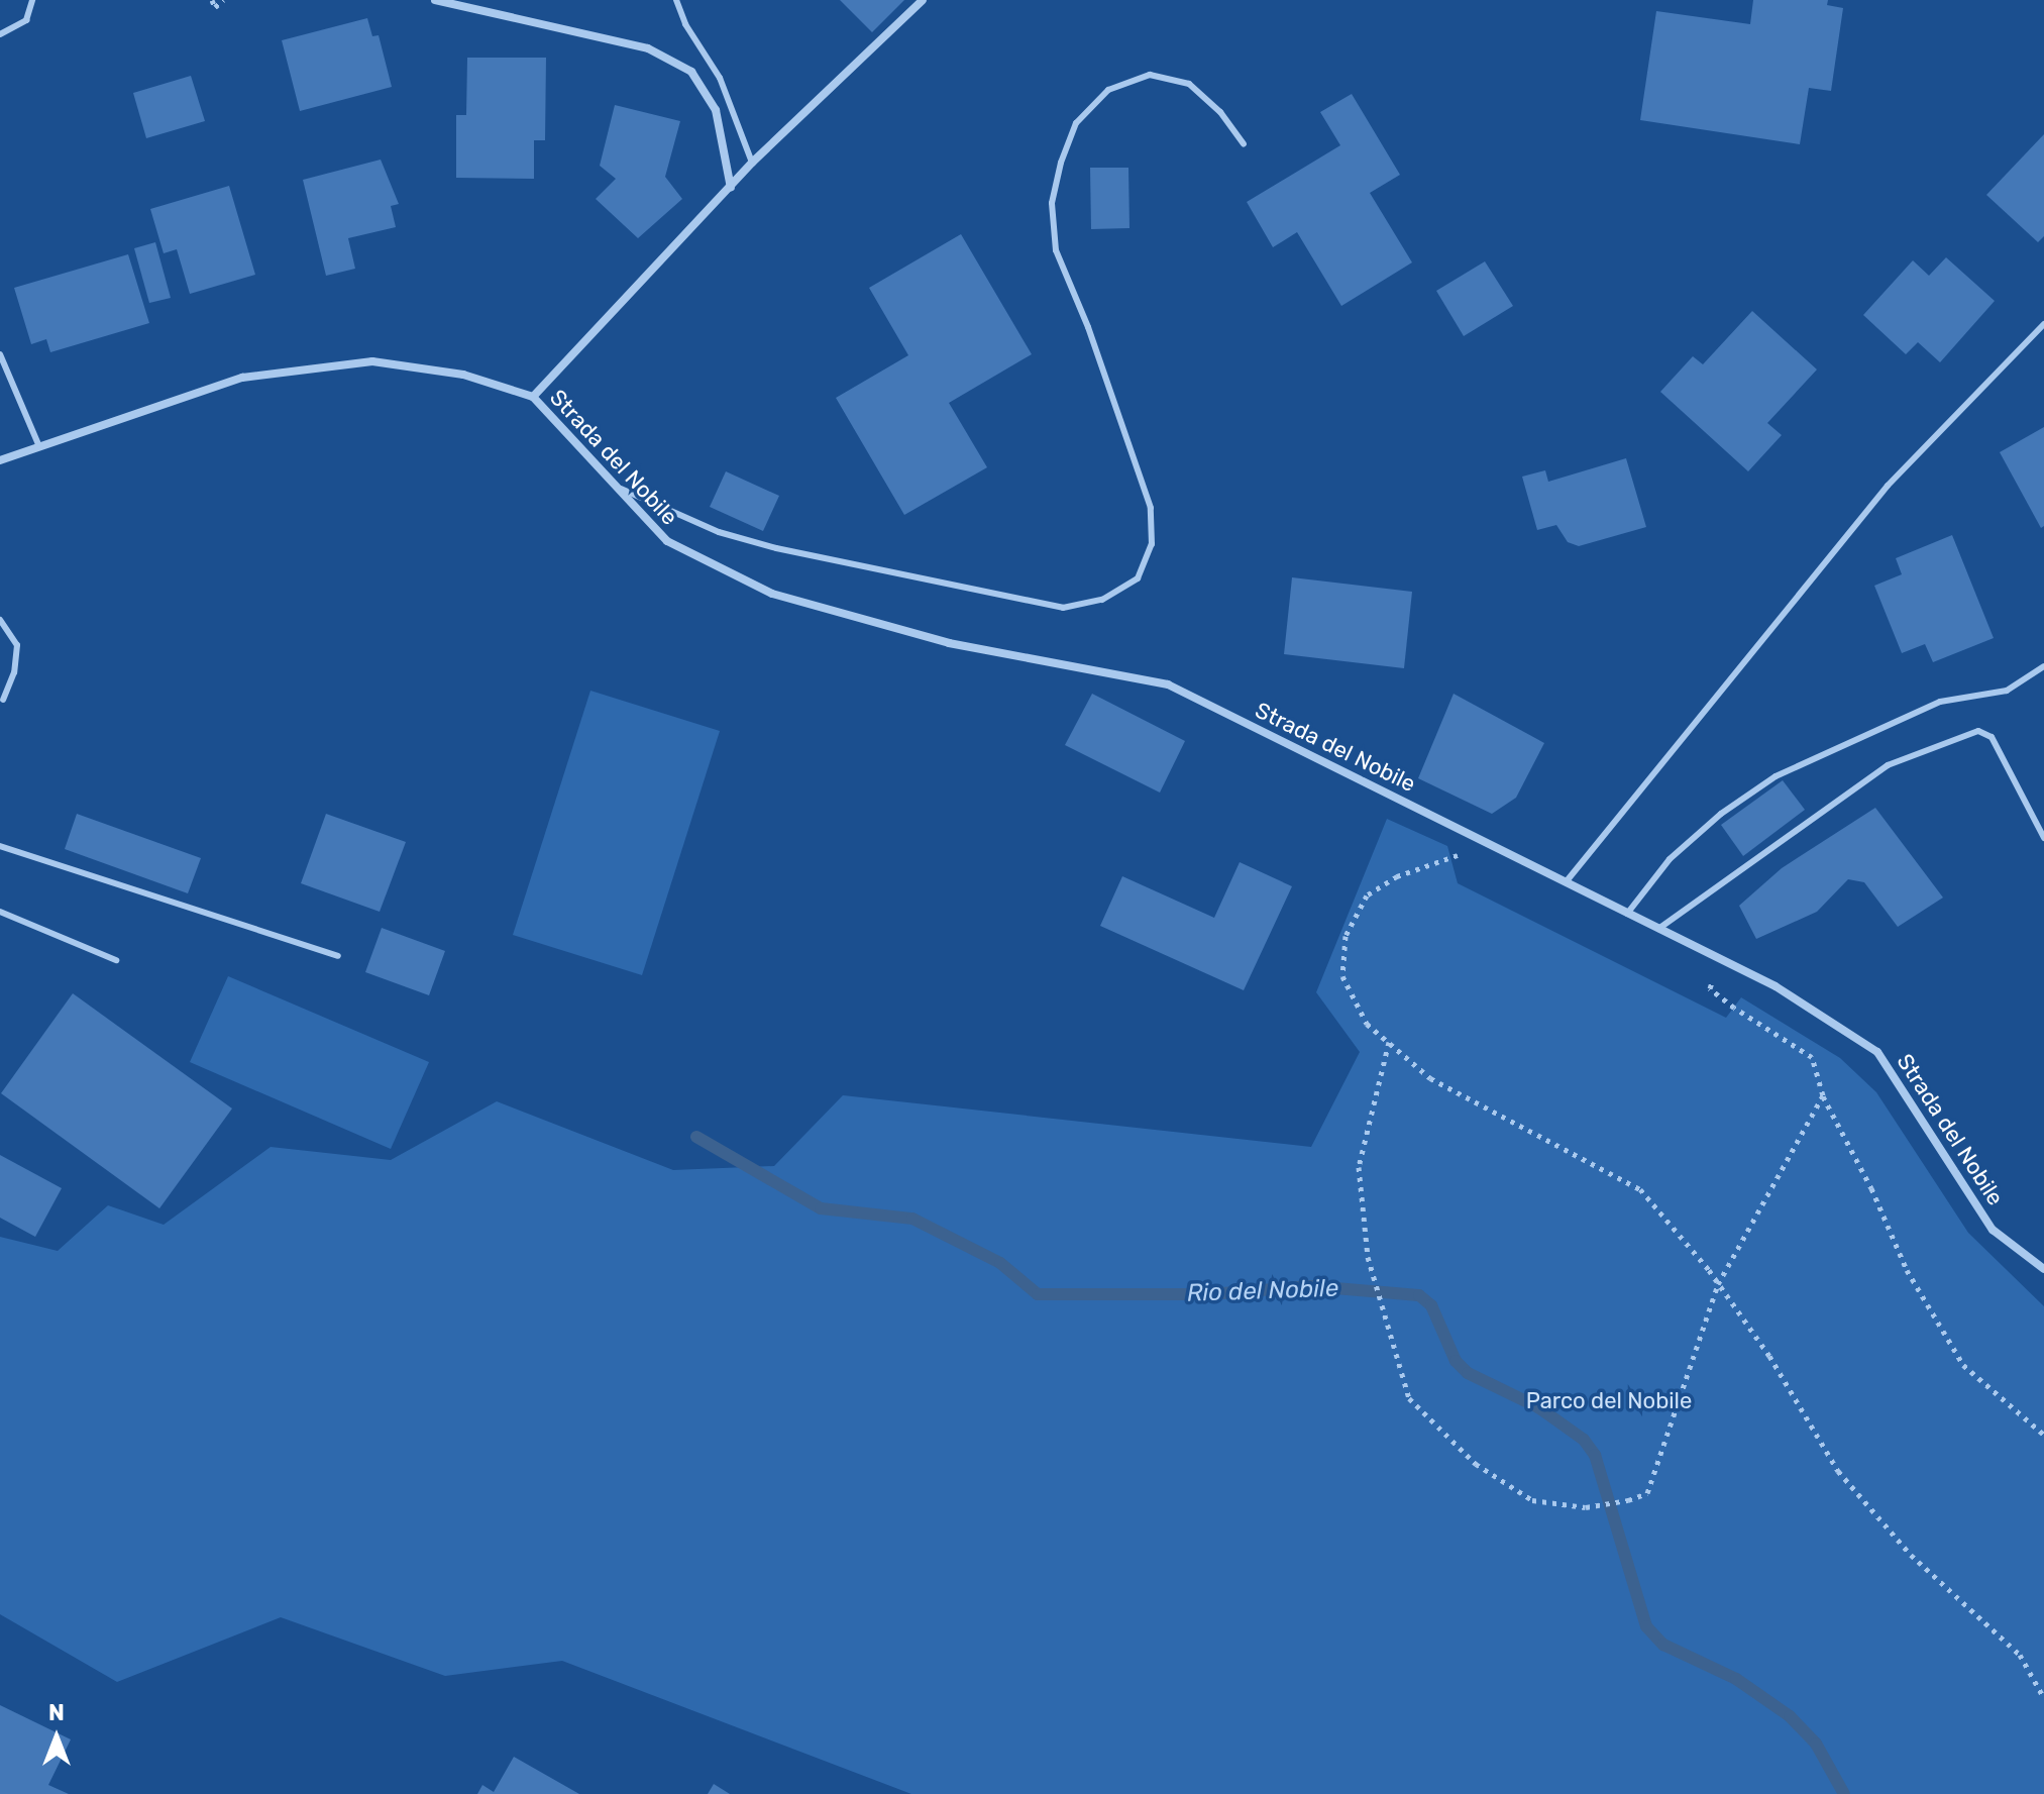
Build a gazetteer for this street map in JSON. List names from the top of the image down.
{
  "streets": {
    "street": ["Strada del Nobile"]
  },
  "water": ["Rio del Nobile"],
  "parks": ["Parco del Nobile"],
  "north": "top"
}
